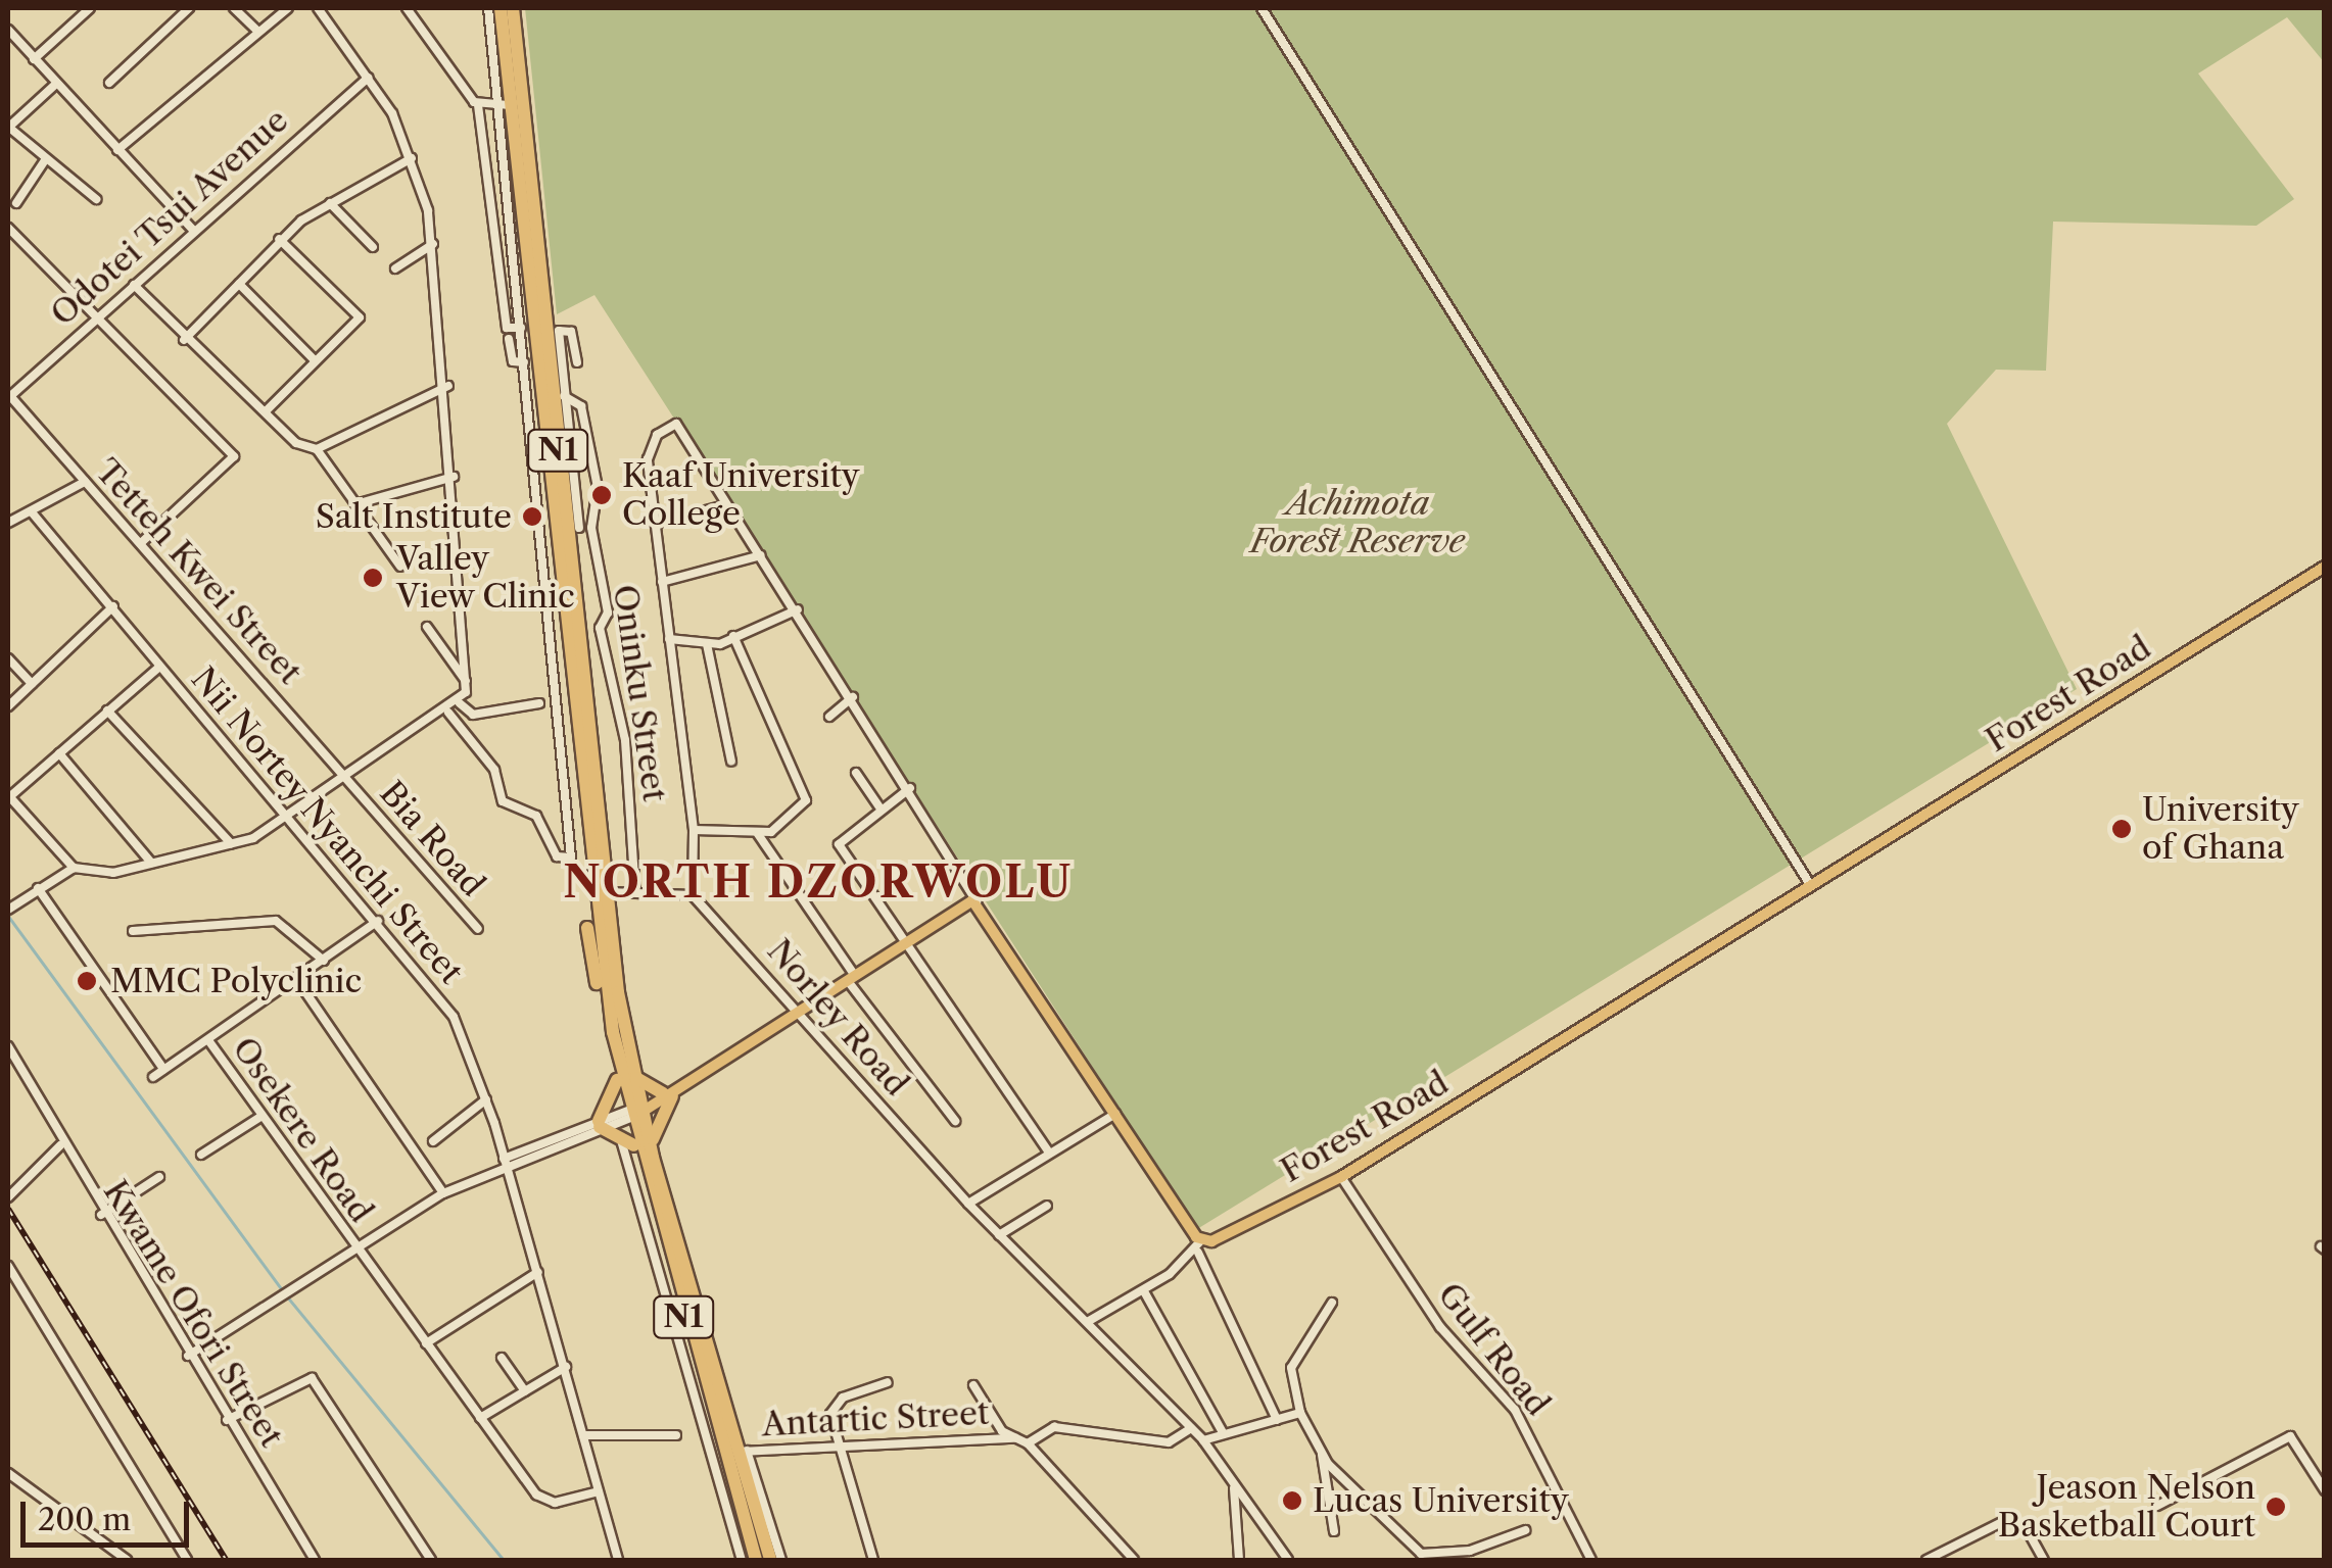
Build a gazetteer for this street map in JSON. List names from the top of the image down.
{
  "streets": {
    "highway": ["N1"],
    "main road": ["Forest Road"],
    "street": [
      "Odotei Tsui Avenue",
      "Tetteh Kwei Street",
      "Oninku Street",
      "Nii Nortey Nyanchi Street",
      "Bia Road",
      "Norley Road",
      "Osekere Road",
      "Kwame Ofori Street",
      "Gulf Road",
      "Antartic Street"
    ]
  },
  "crossings": [
    ["Odotei Tsui Avenue", "Tetteh Kwei Street"],
    ["N1", "Antartic Street"],
    ["Tetteh Kwei Street", "Bia Road"],
    ["Forest Road", "Gulf Road"],
    ["Nii Nortey Nyanchi Street", "Osekere Road"]
  ],
  "districts": ["NORTH DZORWOLU"],
  "parks": ["Achimota Forest Reserve"],
  "places": [
    "Kaaf University College",
    "Salt Institute",
    "Valley View Clinic",
    "University of Ghana",
    "MMC Polyclinic",
    "Lucas University",
    "Jeason Nelson Basketball Court"
  ],
  "scale_bar": "200 m"
}
